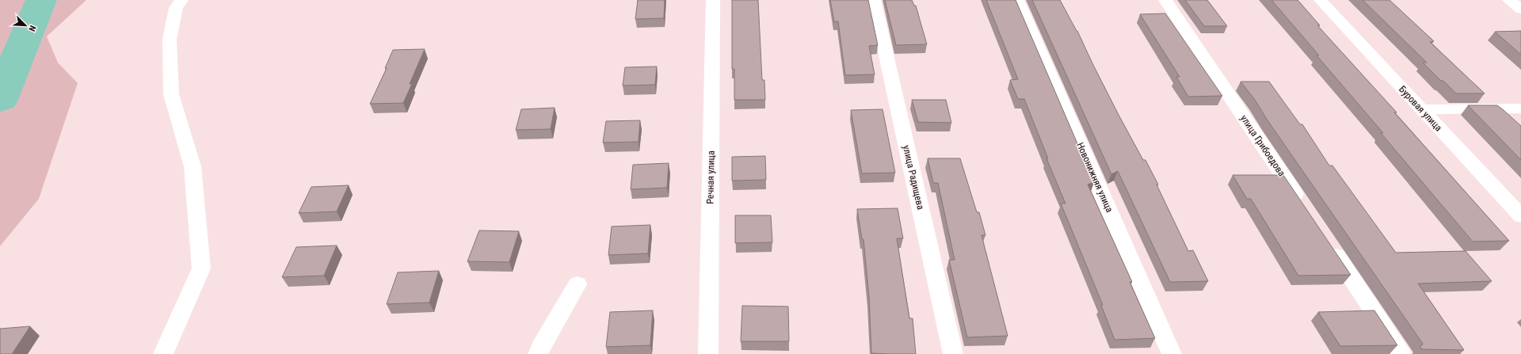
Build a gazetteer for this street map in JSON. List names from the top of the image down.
{
  "streets": {
    "street": [
      "Буровая улица",
      "улица Грибоедова",
      "Речная улица",
      "улица Радищева",
      "Новонижняя улица"
    ]
  },
  "north": "bottom right"
}
